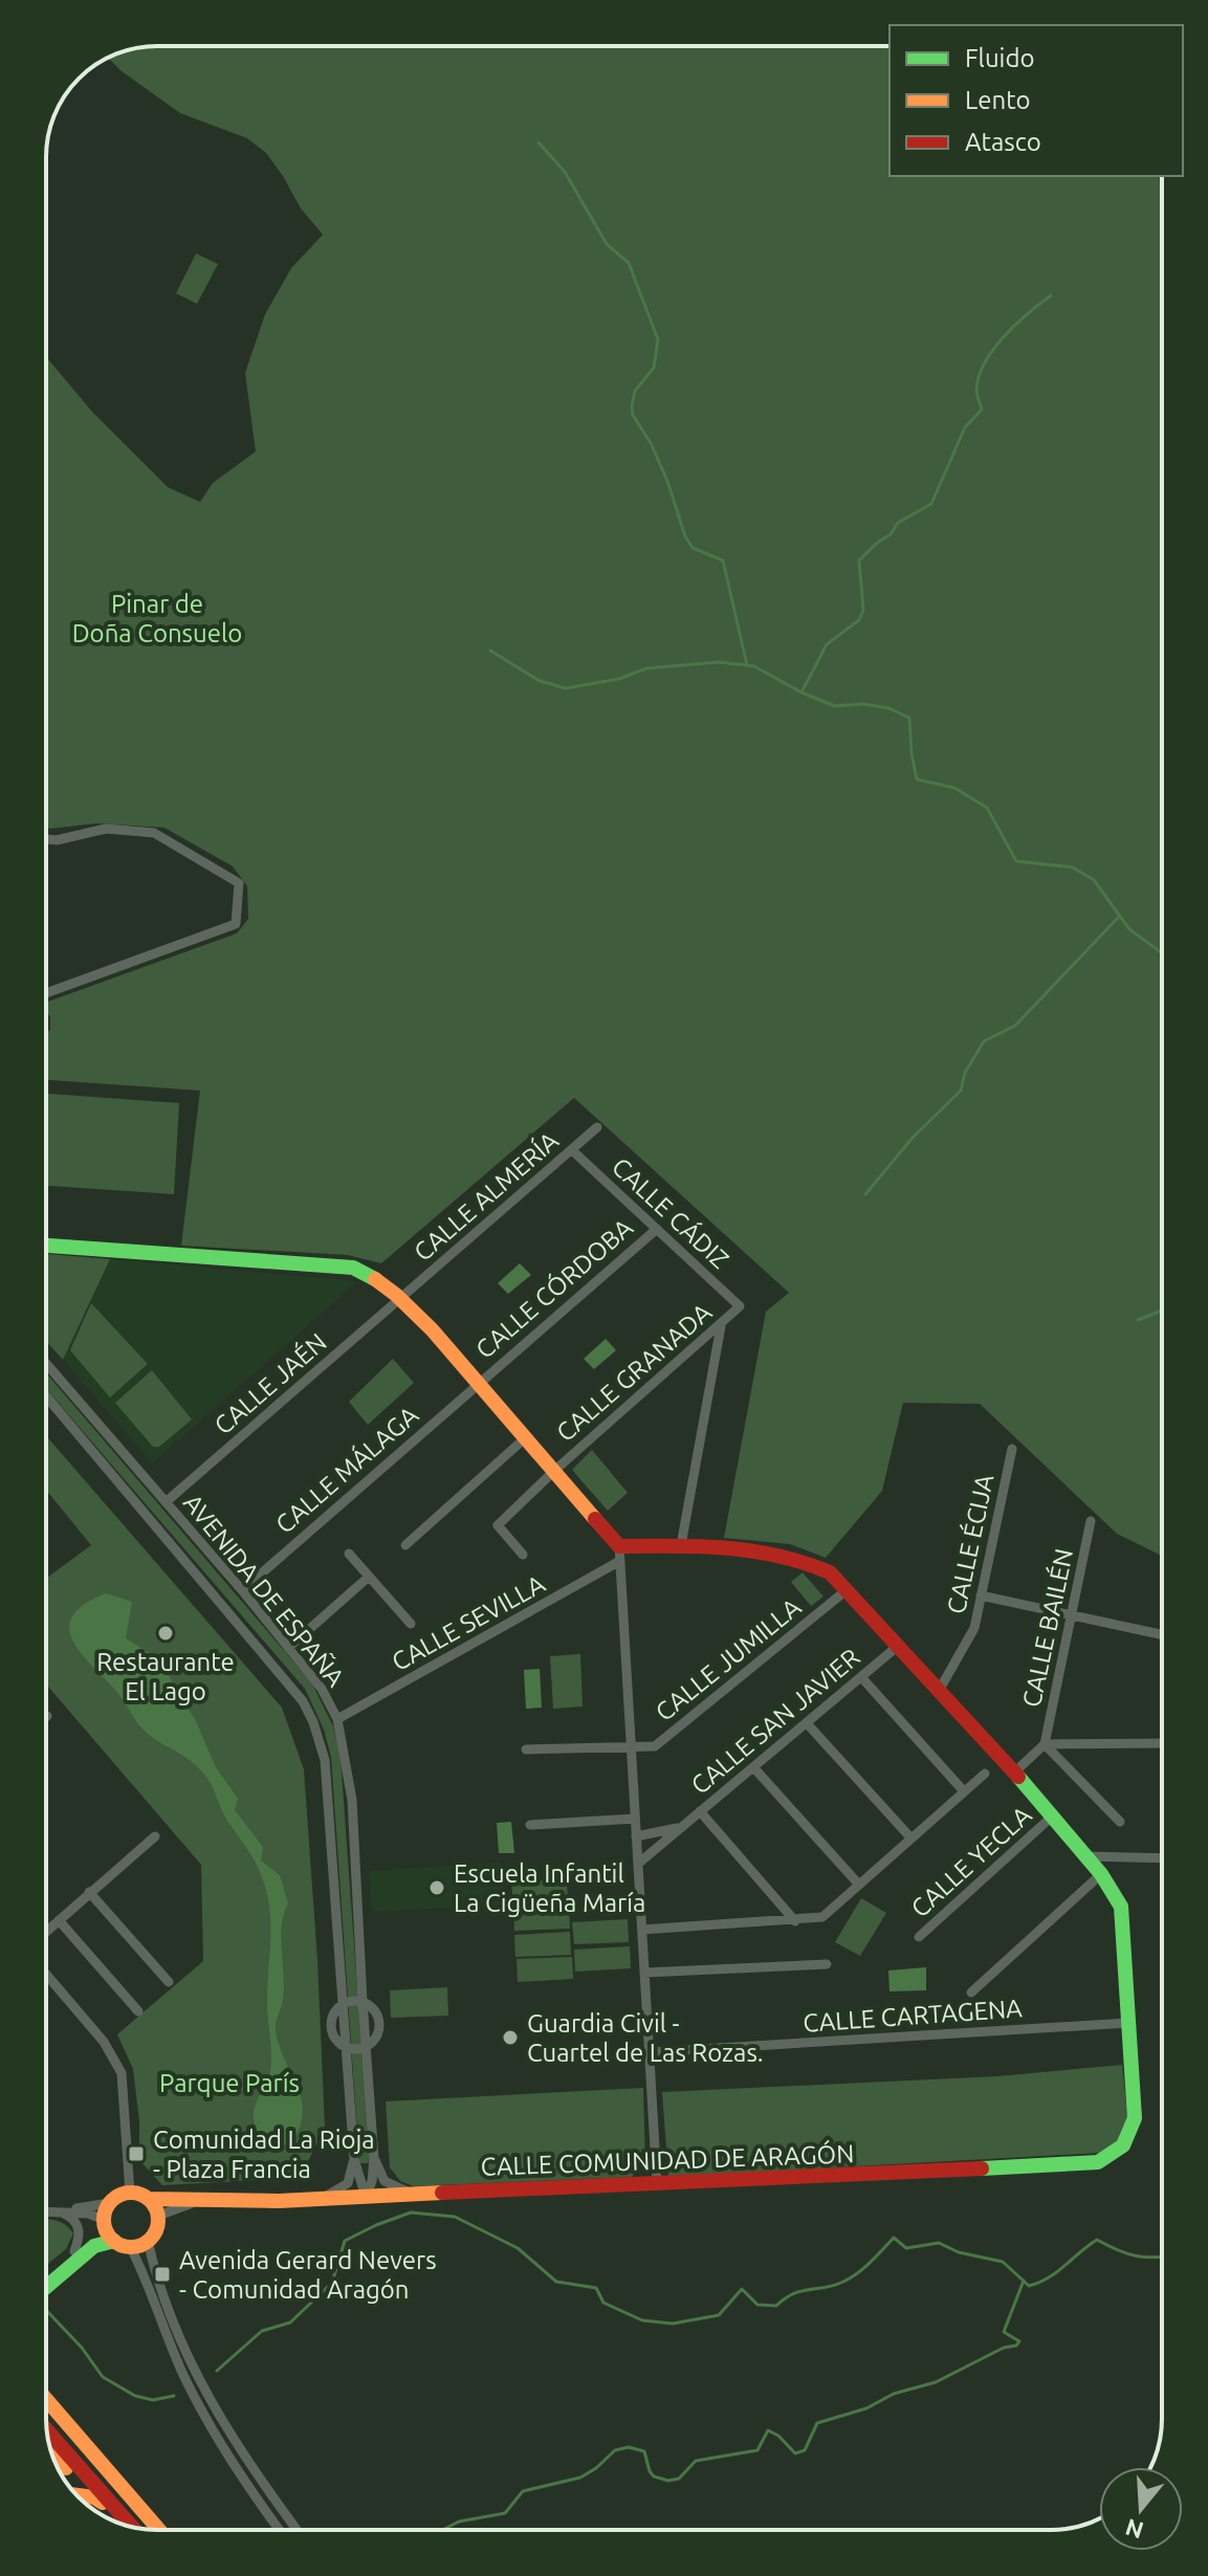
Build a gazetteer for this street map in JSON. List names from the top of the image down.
{
  "streets": {
    "main road": ["CALLE COMUNIDAD DE ARAGÓN"],
    "street": [
      "CALLE ALMERÍA",
      "CALLE CÁDIZ",
      "CALLE CÓRDOBA",
      "CALLE GRANADA",
      "CALLE JAÉN",
      "CALLE MÁLAGA",
      "CALLE ÉCIJA",
      "AVENIDA DE ESPAÑA",
      "CALLE SEVILLA",
      "CALLE BAILÉN",
      "CALLE JUMILLA",
      "CALLE SAN JAVIER",
      "CALLE YECLA",
      "CALLE CARTAGENA"
    ]
  },
  "crossings": [
    ["CALLE ALMERÍA", "CALLE CÁDIZ"],
    ["CALLE ALMERÍA", "CALLE JAÉN"],
    ["CALLE CÁDIZ", "CALLE CÓRDOBA"],
    ["CALLE CÁDIZ", "CALLE GRANADA"],
    ["CALLE CÓRDOBA", "CALLE MÁLAGA"],
    ["CALLE JAÉN", "AVENIDA DE ESPAÑA"],
    ["CALLE MÁLAGA", "AVENIDA DE ESPAÑA"],
    ["AVENIDA DE ESPAÑA", "CALLE SEVILLA"],
    ["AVENIDA DE ESPAÑA", "CALLE COMUNIDAD DE ARAGÓN"],
    ["CALLE CARTAGENA", "CALLE COMUNIDAD DE ARAGÓN"]
  ],
  "parks": ["Pinar de Doña Consuelo", "Parque París"],
  "places": {
    "other": ["Restaurante El Lago", "Escuela Infantil La Cigüeña María", "Guardia Civil - Cuartel de Las Rozas."],
    "transit": ["Comunidad La Rioja - Plaza Francia", "Avenida Gerard Nevers - Comunidad Aragón"]
  },
  "legend": ["Fluido", "Lento", "Atasco"],
  "north": "bottom"
}
